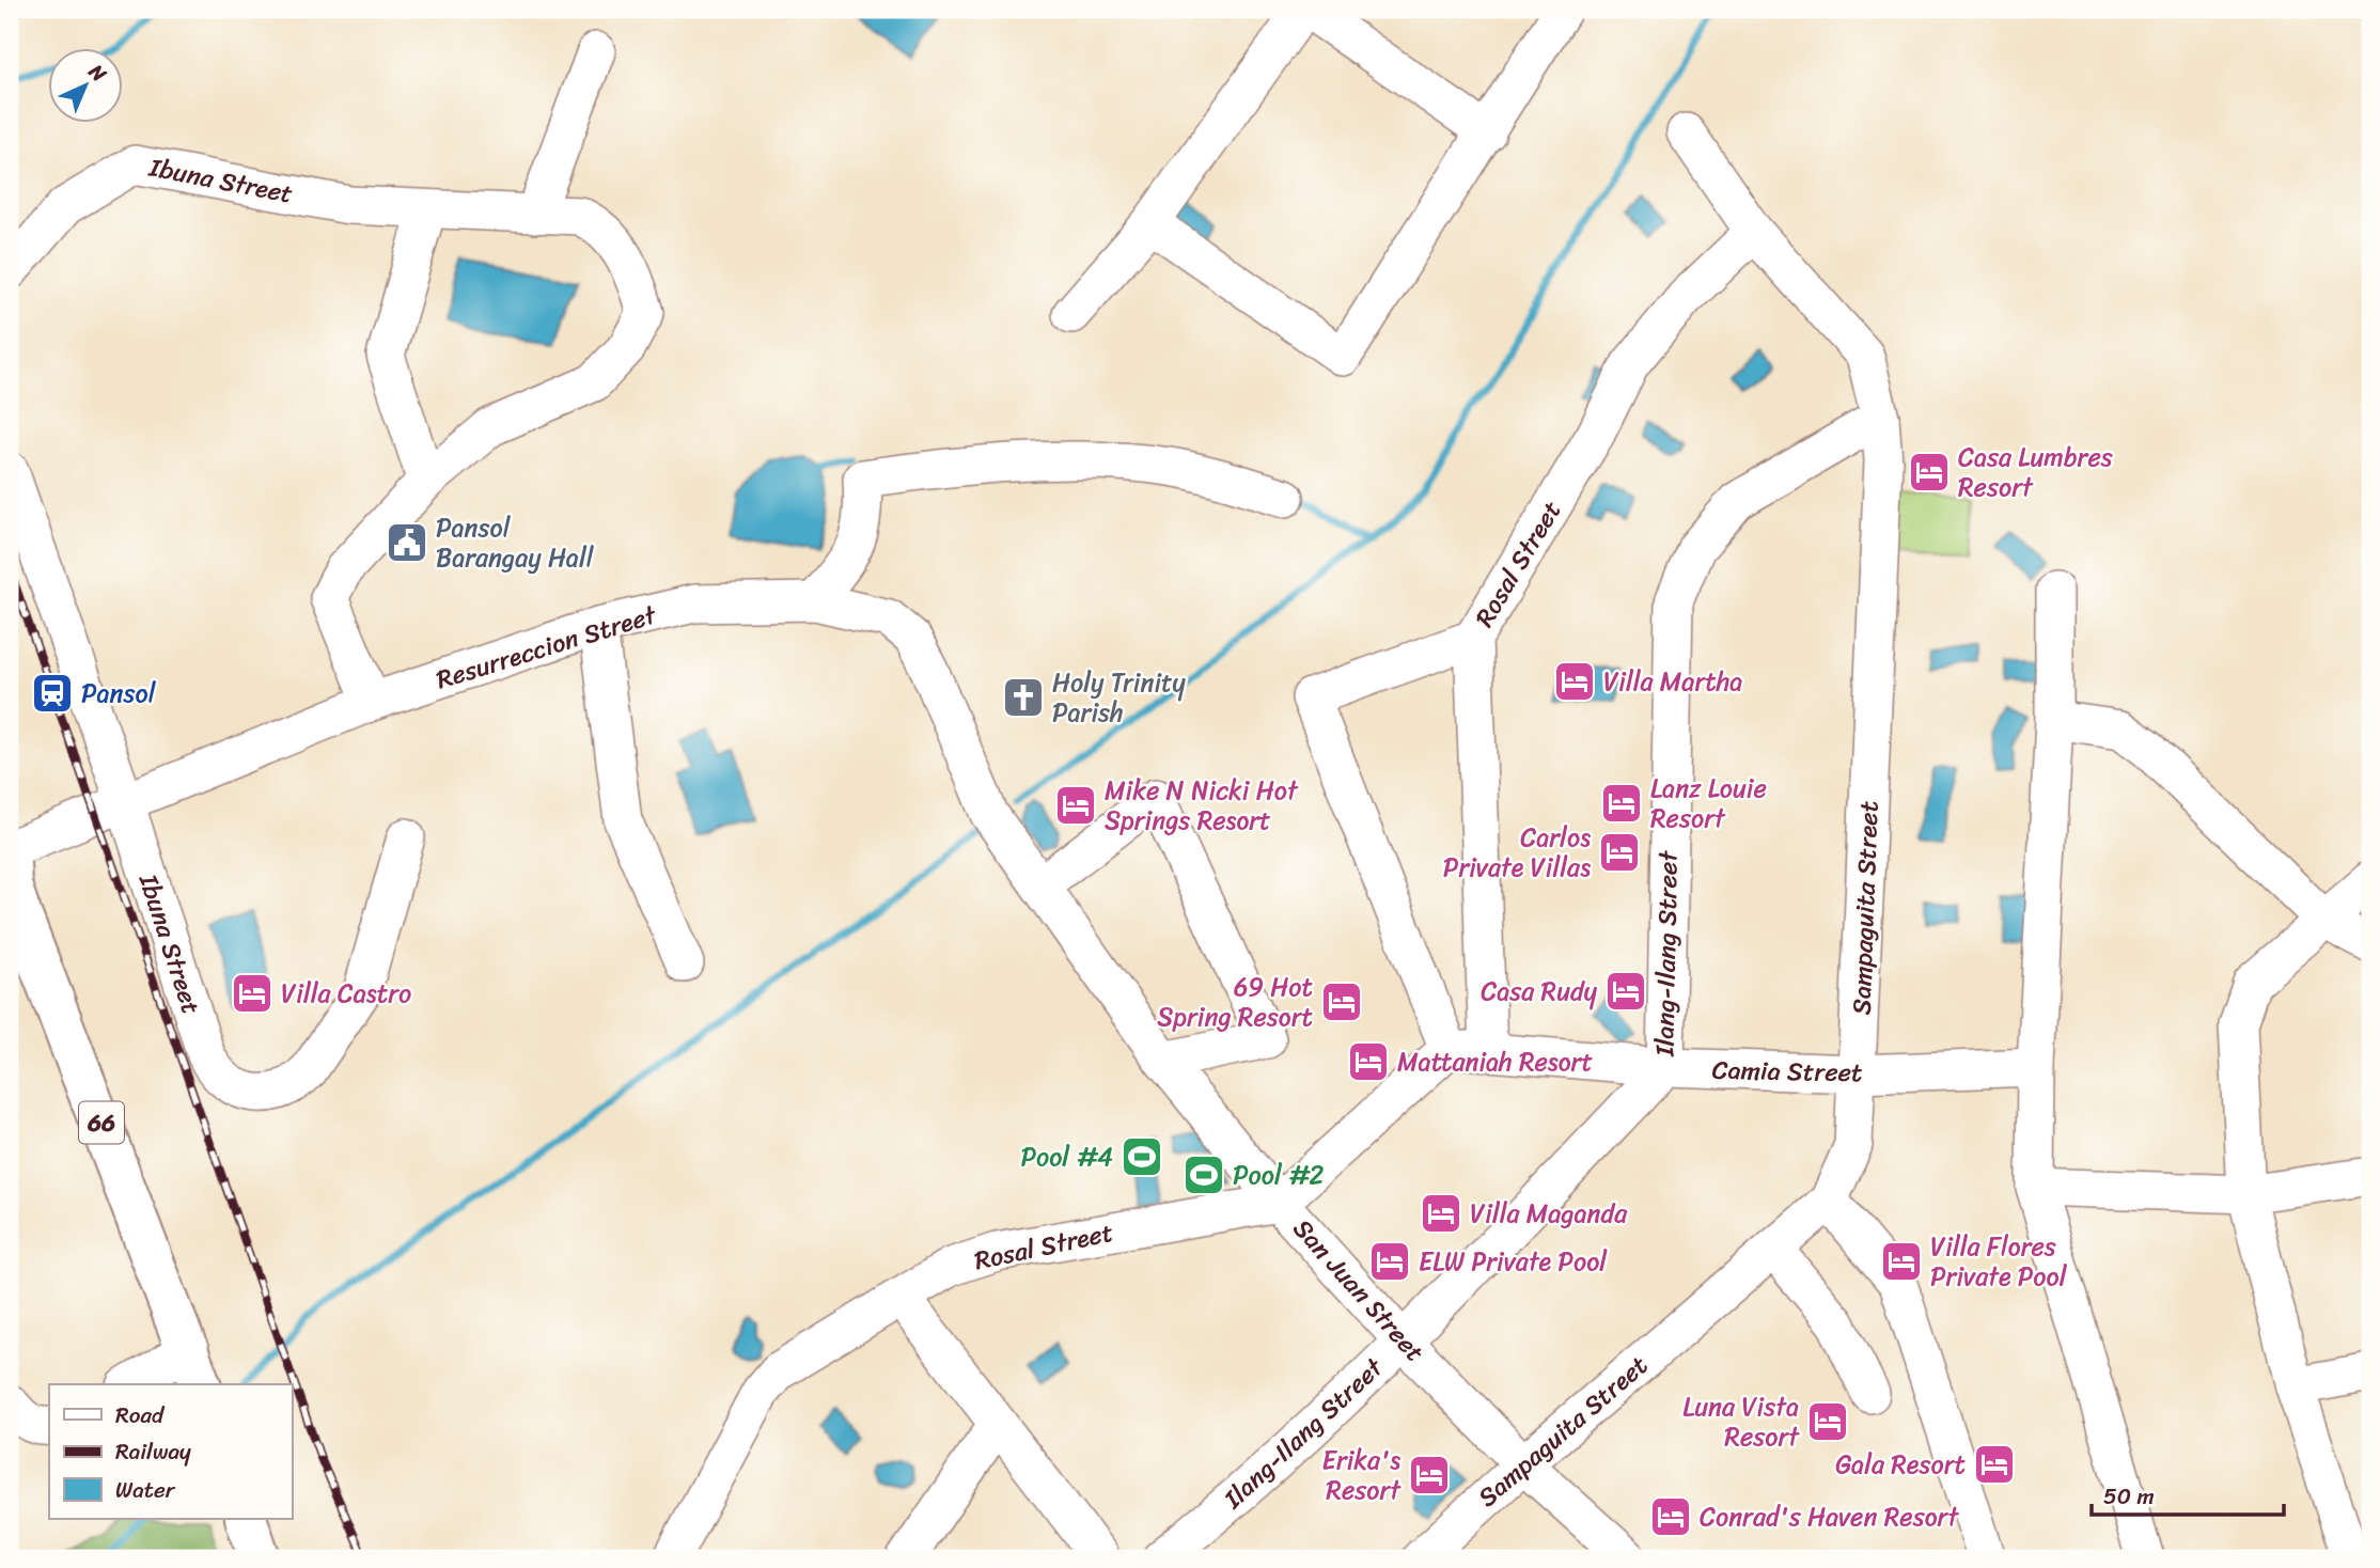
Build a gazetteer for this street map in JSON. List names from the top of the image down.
{
  "streets": {
    "main road": ["66"],
    "street": [
      "Ibuna Street",
      "Rosal Street",
      "Resurreccion Street",
      "Sampaguita Street",
      "Ilang-Ilang Street",
      "Camia Street",
      "San Juan Street"
    ]
  },
  "crossings": [
    ["Ibuna Street", "Resurreccion Street"],
    ["Rosal Street", "Sampaguita Street"],
    ["Rosal Street", "Camia Street"],
    ["Rosal Street", "San Juan Street"],
    ["Resurreccion Street", "San Juan Street"],
    ["Sampaguita Street", "Ilang-Ilang Street"],
    ["Sampaguita Street", "Camia Street"],
    ["Sampaguita Street", "San Juan Street"],
    ["Ilang-Ilang Street", "Camia Street"],
    ["Ilang-Ilang Street", "San Juan Street"]
  ],
  "places": {
    "hotel": [
      "Casa Lumbres Resort",
      "Villa Martha",
      "Lanz Louie Resort",
      "Mike N Nicki Hot Springs Resort",
      "Carlos Private Villas",
      "Casa Rudy",
      "Villa Castro",
      "69 Hot Spring Resort",
      "Mattaniah Resort",
      "Villa Maganda",
      "ELW Private Pool",
      "Villa Flores Private Pool",
      "Luna Vista Resort",
      "Gala Resort",
      "Erika's Resort",
      "Conrad's Haven Resort"
    ],
    "public building": ["Pansol Barangay Hall"],
    "station": ["Pansol"],
    "church": ["Holy Trinity Parish"],
    "sports": ["Pool #4", "Pool #2"]
  },
  "legend": ["Road", "Railway", "Water"],
  "scale_bar": "50 m",
  "north": "top right"
}
